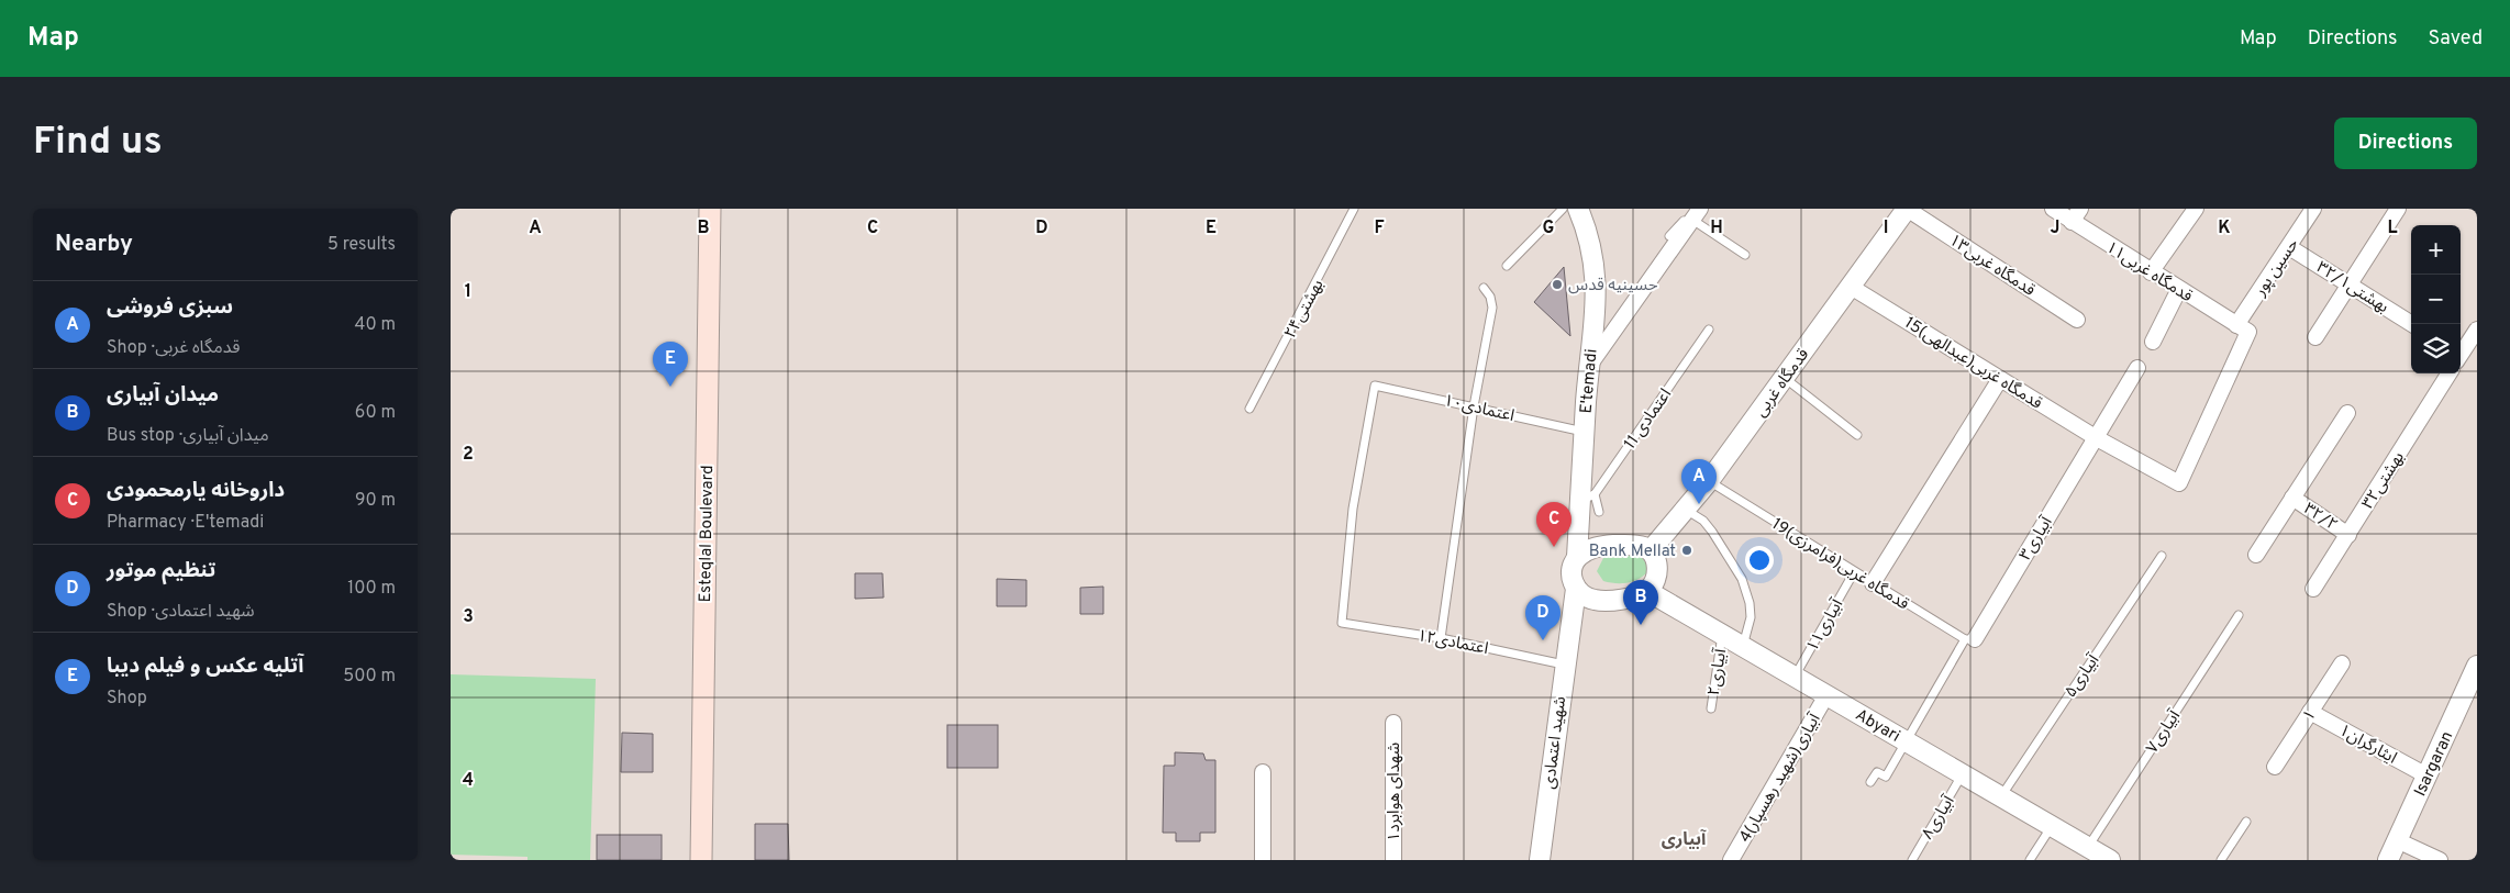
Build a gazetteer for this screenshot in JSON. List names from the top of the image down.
{
  "streets": {
    "main road": ["Esteqlal Boulevard"],
    "street": [
      "قدمگاه غربی۱۳",
      "حسین پور",
      "قدمگاه غربی۱۱",
      "بهشتی۳۲/۱",
      "15قدمگاه غربی(عبدالهی)",
      "E'temadi",
      "قدمگاه غربی",
      "بهشتی۳۲",
      "۳۲/۲",
      "آبیاری۳",
      "۱",
      "Abyari",
      "شهید اعتمادی",
      "ایثارگران۱",
      "Isargaran",
      "4آبیاری(شهید رهسپار)",
      "شهدای هوابرد۱"
    ],
    "lane": [
      "۲۴بهشتی",
      "اعتمادی۱۰",
      "11 اعتمادی",
      "19قدمگاه غربی(فرامرزی)",
      "آبیاری۱۱",
      "اعتمادی۱۲",
      "آبیاری۲",
      "آبیاری۵",
      "آبیاری۷",
      "آبیاری۸"
    ]
  },
  "crossings": [
    ["قدمگاه غربی۱۳", "قدمگاه غربی"],
    ["حسین پور", "قدمگاه غربی۱۱"],
    ["حسین پور", "بهشتی۳۲/۱"],
    ["حسین پور", "15قدمگاه غربی(عبدالهی)"],
    ["15قدمگاه غربی(عبدالهی)", "قدمگاه غربی"],
    ["15قدمگاه غربی(عبدالهی)", "آبیاری۳"],
    ["E'temadi", "قدمگاه غربی"],
    ["E'temadi", "اعتمادی۱۰"],
    ["E'temadi", "11 اعتمادی"],
    ["E'temadi", "Abyari"],
    ["E'temadi", "شهید اعتمادی"],
    ["قدمگاه غربی", "19قدمگاه غربی(فرامرزی)"],
    ["قدمگاه غربی", "Abyari"],
    ["قدمگاه غربی", "شهید اعتمادی"],
    ["اعتمادی۱۰", "اعتمادی۱۲"],
    ["بهشتی۳۲", "۳۲/۲"],
    ["آبیاری۳", "19قدمگاه غربی(فرامرزی)"],
    ["آبیاری۳", "Abyari"],
    ["19قدمگاه غربی(فرامرزی)", "آبیاری۱۱"],
    ["آبیاری۱۱", "Abyari"],
    ["اعتمادی۱۲", "شهید اعتمادی"],
    ["آبیاری۲", "Abyari"],
    ["آبیاری۵", "Abyari"],
    ["۱", "ایثارگران۱"],
    ["Abyari", "آبیاری۷"],
    ["Abyari", "شهید اعتمادی"],
    ["Abyari", "4آبیاری(شهید رهسپار)"],
    ["Abyari", "آبیاری۸"],
    ["ایثارگران۱", "Isargaran"]
  ],
  "districts": ["آبیاری"],
  "places": ["حسینیه قدس", "Bank Mellat"],
  "page": {
    "header": "Map",
    "nav": ["Map", "Directions", "Saved"],
    "buttons": "Directions",
    "title": "Find us",
    "heading": ["Nearby", "5 results"],
    "map_buttons": ["+", "−"],
    "list": [
      {
        "mark": "A",
        "name": "سبزی فروشی",
        "note": "Shop · قدمگاه غربی",
        "value": "40 m"
      },
      {
        "mark": "B",
        "name": "میدان آبیاری",
        "note": "Bus stop · میدان آبیاری",
        "value": "60 m"
      },
      {
        "mark": "C",
        "name": "داروخانه یارمحمودی",
        "note": "Pharmacy · E'temadi",
        "value": "90 m"
      },
      {
        "mark": "D",
        "name": "تنظیم موتور",
        "note": "Shop · شهید اعتمادی",
        "value": "100 m"
      },
      {
        "mark": "E",
        "name": "آتلیه عکس و فیلم دیبا",
        "note": "Shop",
        "value": "500 m"
      }
    ],
    "pins": [
      "E",
      "A",
      "C",
      "B",
      "D"
    ]
  },
  "grid": {
    "columns": [
      "A",
      "B",
      "C",
      "D",
      "E",
      "F",
      "G",
      "H",
      "I",
      "J",
      "K",
      "L"
    ],
    "rows": [
      "1",
      "2",
      "3",
      "4"
    ]
  }
}
